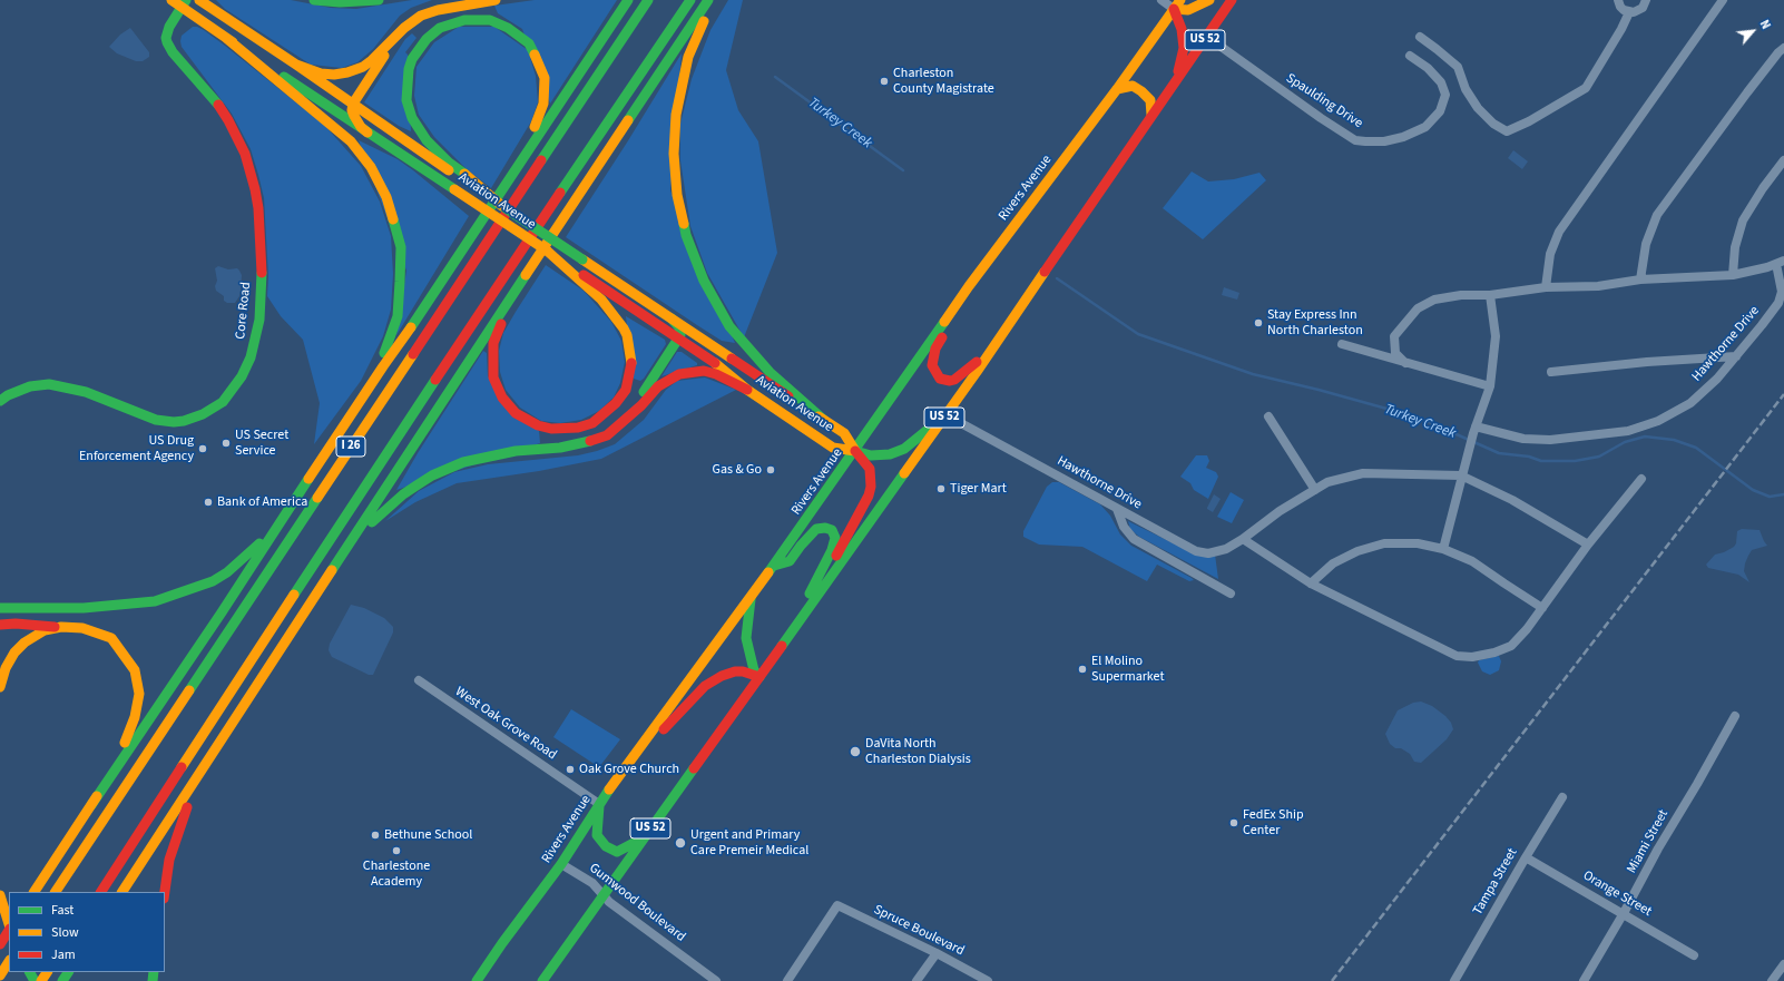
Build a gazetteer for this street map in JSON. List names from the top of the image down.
{
  "streets": {
    "main road": [
      "US 52",
      "Rivers Avenue",
      "Aviation Avenue",
      "Core Road",
      "I 26"
    ],
    "street": [
      "Spaulding Drive",
      "Hawthorne Drive",
      "West Oak Grove Road",
      "Miami Street",
      "Tampa Street",
      "Orange Street",
      "Gumwood Boulevard",
      "Spruce Boulevard"
    ]
  },
  "crossings": [
    ["US 52", "Spaulding Drive"],
    ["US 52", "Hawthorne Drive"],
    ["US 52", "Gumwood Boulevard"],
    ["Rivers Avenue", "Aviation Avenue"],
    ["Rivers Avenue", "West Oak Grove Road"],
    ["Rivers Avenue", "Gumwood Boulevard"],
    ["Aviation Avenue", "Core Road"],
    ["Miami Street", "Orange Street"],
    ["Tampa Street", "Orange Street"]
  ],
  "water": ["Turkey Creek"],
  "places": [
    "Charleston County Magistrate",
    "Stay Express Inn North Charleston",
    "US Secret Service",
    "US Drug Enforcement Agency",
    "Gas & Go",
    "Tiger Mart",
    "Bank of America",
    "El Molino Supermarket",
    "DaVita North Charleston Dialysis",
    "Oak Grove Church",
    "FedEx Ship Center",
    "Bethune School",
    "Urgent and Primary Care Premeir Medical",
    "Charlestone Academy"
  ],
  "legend": ["Fast", "Slow", "Jam"],
  "north": "top right"
}
